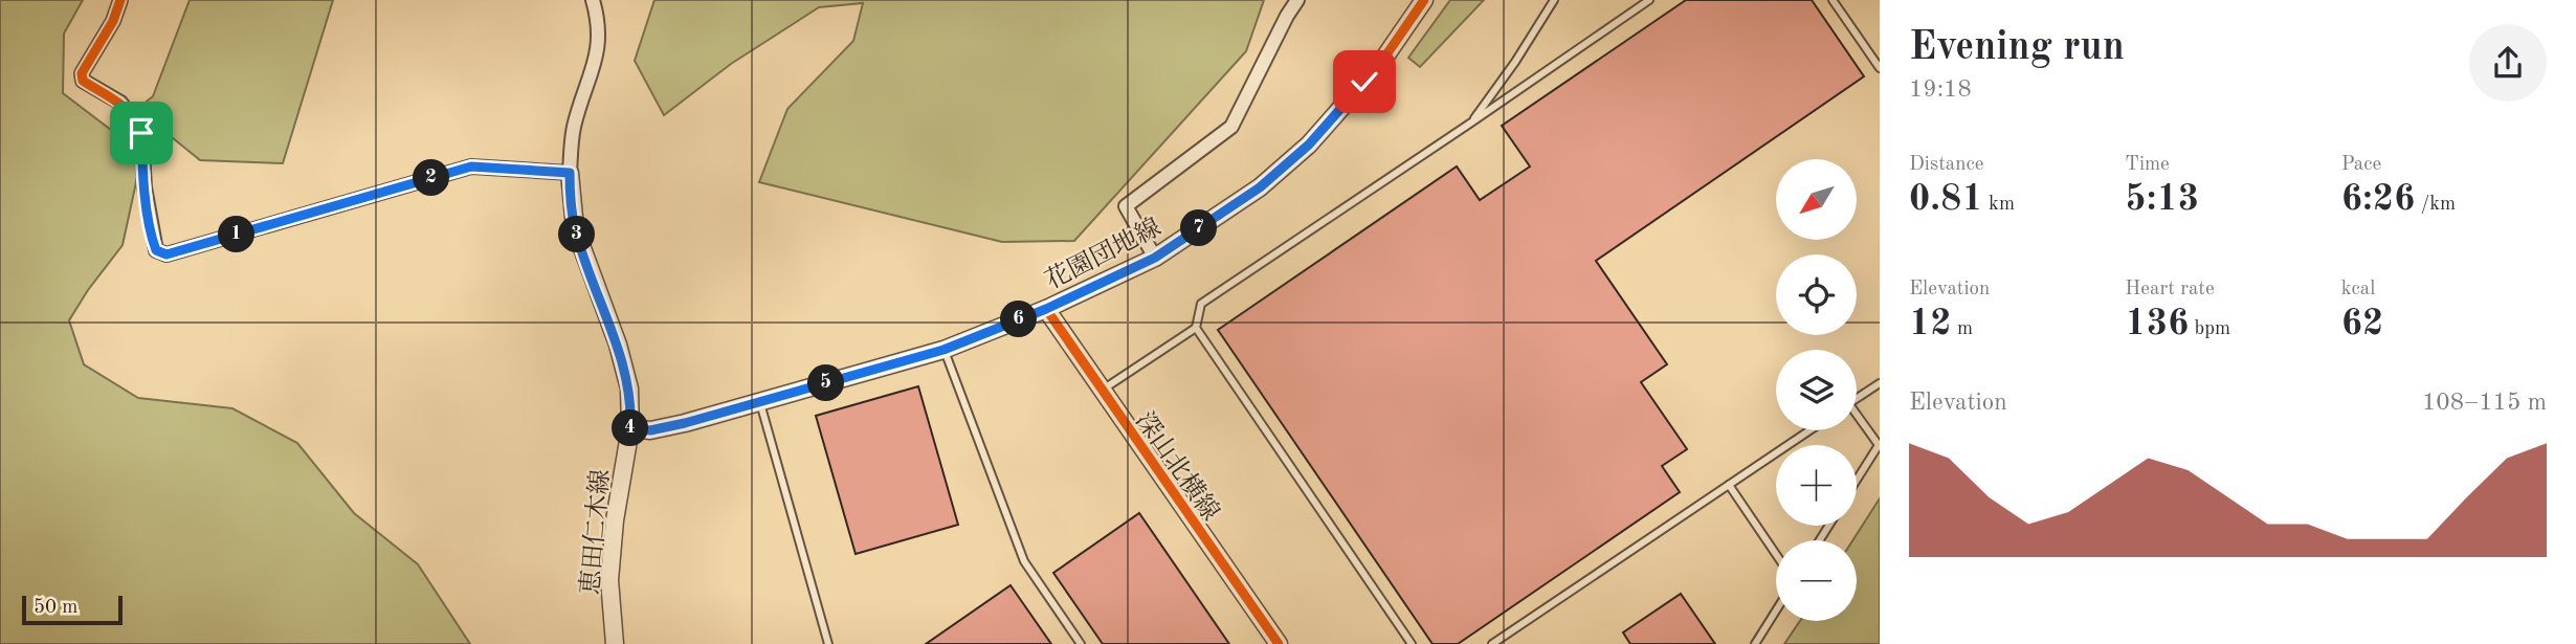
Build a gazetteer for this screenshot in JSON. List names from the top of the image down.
{
  "streets": {
    "street": ["花園団地線", "深山北横線", "恵田仁木線"]
  },
  "crossings": [
    ["花園団地線", "深山北横線"],
    ["花園団地線", "恵田仁木線"]
  ],
  "scale_bar": "50 m",
  "north": "bottom left",
  "page": {
    "heading": ["Evening run", "19:18"],
    "stats": [
      ["Distance", "0.81 km"],
      ["Time", "5:13"],
      ["Pace", "6:26 /km"],
      ["Elevation", "12 m"],
      ["Heart rate", "136 bpm"],
      ["kcal", "62"]
    ],
    "map_buttons": ["+", "−"],
    "pins": [
      "2",
      "7",
      "1",
      "3",
      "6",
      "5",
      "4"
    ],
    "chart": ["Elevation", "108–115 m"],
    "scale": "50 m"
  }
}
